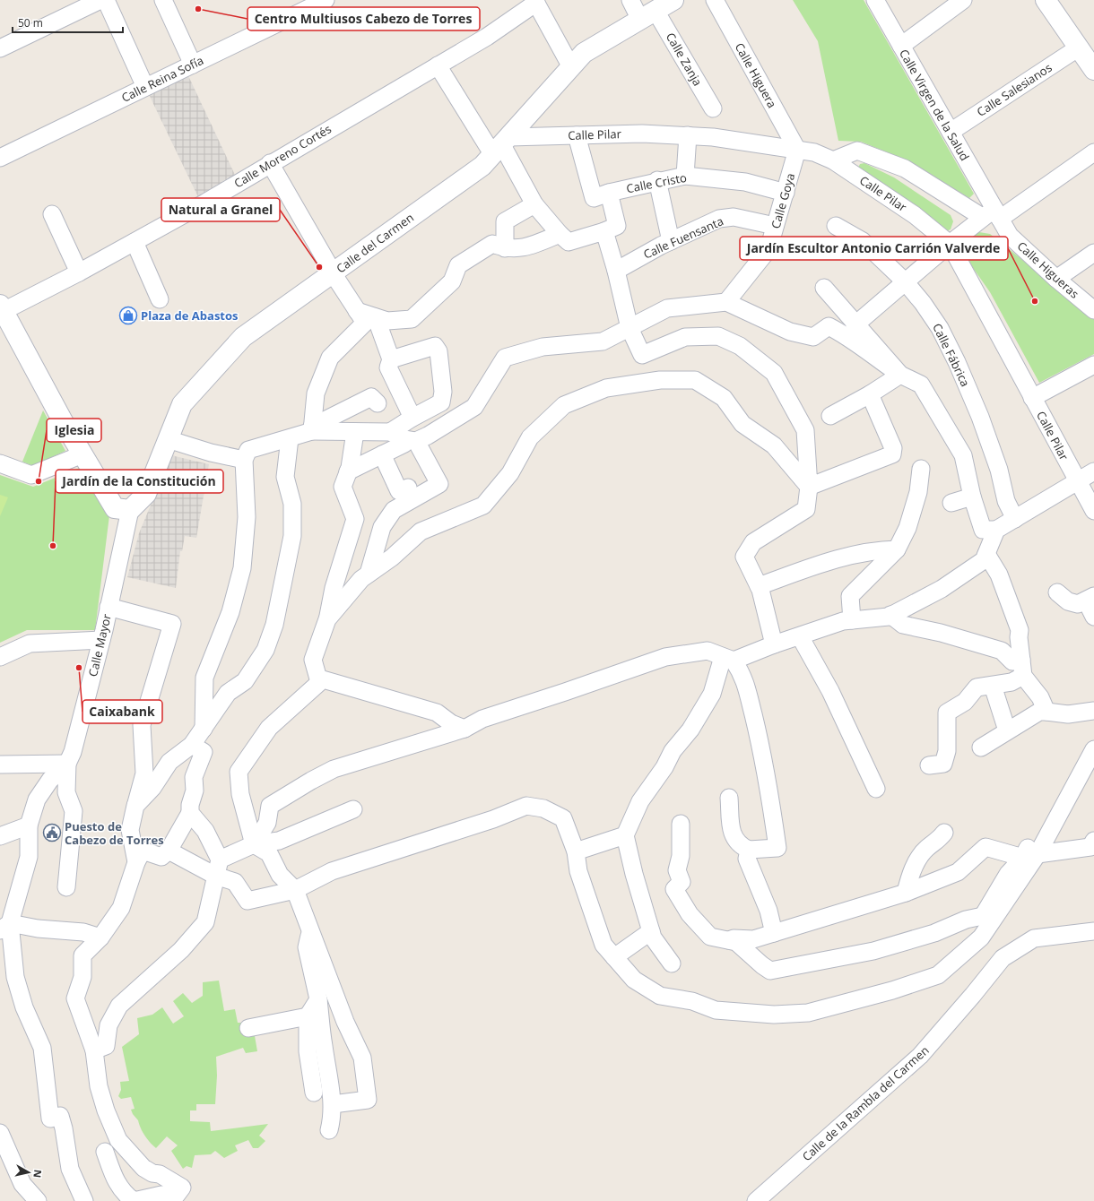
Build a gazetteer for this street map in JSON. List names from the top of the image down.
{
  "streets": {
    "street": [
      "Calle Zanja",
      "Calle Higuera",
      "Calle Reina Sofía",
      "Calle Salesianos",
      "Calle Virgen de la Salud",
      "Calle Pilar",
      "Calle Moreno Cortés",
      "Calle Cristo",
      "Calle Goya",
      "Calle Fuensanta",
      "Calle del Carmen",
      "Calle Higueras",
      "Calle Fábrica",
      "Calle Mayor",
      "Calle de la Rambla del Carmen"
    ]
  },
  "crossings": [
    ["Calle Zanja", "Calle del Carmen"],
    ["Calle Higuera", "Calle Pilar"],
    ["Calle Higuera", "Calle Goya"],
    ["Calle Salesianos", "Calle Virgen de la Salud"],
    ["Calle Virgen de la Salud", "Calle Higueras"],
    ["Calle Pilar", "Calle Cristo"],
    ["Calle Pilar", "Calle Goya"],
    ["Calle Pilar", "Calle del Carmen"],
    ["Calle Cristo", "Calle Goya"],
    ["Calle Goya", "Calle Fuensanta"],
    ["Calle del Carmen", "Calle Mayor"]
  ],
  "places": {
    "other": [
      "Centro Multiusos Cabezo de Torres",
      "Natural a Granel",
      "Jardín Escultor Antonio Carrión Valverde",
      "Iglesia",
      "Jardín de la Constitución",
      "Caixabank"
    ],
    "shop": ["Plaza de Abastos"],
    "public building": ["Puesto de Cabezo de Torres"]
  },
  "scale_bar": "50 m",
  "north": "right"
}
